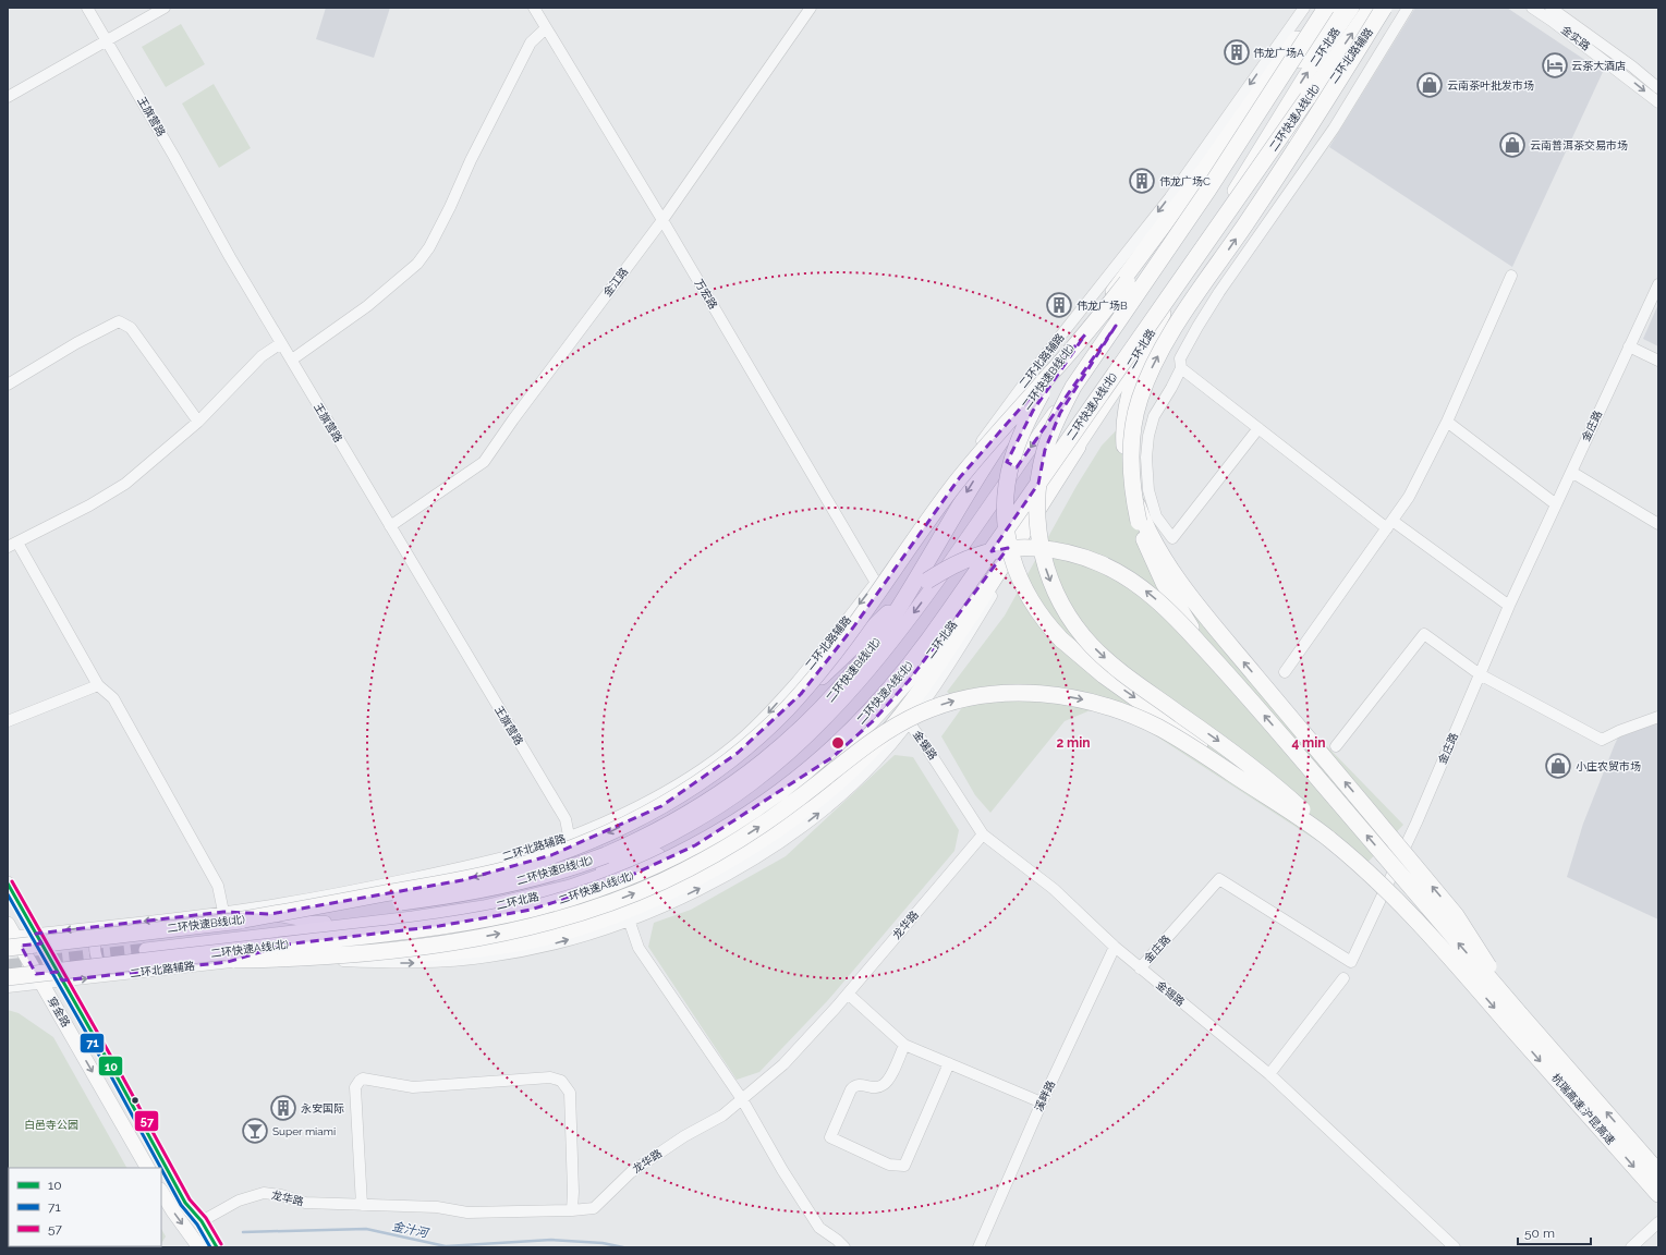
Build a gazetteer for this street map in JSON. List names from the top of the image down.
{
  "streets": {
    "highway": ["二环快速A线(北)", "二环快速B线(北)", "杭瑞高速;沪昆高速"],
    "main road": ["二环北路", "穿金路"],
    "street": [
      "金实路",
      "二环北路辅路",
      "王旗营路",
      "金江路",
      "万宏路",
      "金庄路",
      "金锡路",
      "龙华路",
      "溪畔路"
    ]
  },
  "crossings": [
    ["二环北路", "二环北路辅路"],
    ["二环北路", "二环快速B线(北)"],
    ["二环北路辅路", "王旗营路"],
    ["二环北路辅路", "二环快速A线(北)"],
    ["二环北路辅路", "万宏路"],
    ["二环北路辅路", "二环快速B线(北)"],
    ["二环北路辅路", "金锡路"],
    ["二环北路辅路", "穿金路"],
    ["王旗营路", "金江路"],
    ["金江路", "万宏路"],
    ["二环快速B线(北)", "穿金路"],
    ["金庄路", "金锡路"],
    ["金锡路", "龙华路"],
    ["金锡路", "溪畔路"],
    ["龙华路", "穿金路"]
  ],
  "water": ["金汁河"],
  "parks": ["白邑寺公园"],
  "places": {
    "building": [
      "伟龙广场A",
      "伟龙广场C",
      "伟龙广场B",
      "永安国际"
    ],
    "hotel": ["云茶大酒店"],
    "shop": ["云南茶叶批发市场", "云南普洱茶交易市场", "小庄农贸市场"],
    "bar": ["Super miami"]
  },
  "lines": ["transit line 57", "transit line 10", "transit line 71"],
  "legend": ["10", "71", "57"],
  "scale_bar": "50 m",
  "rings": ["2 min", "4 min"]
}
